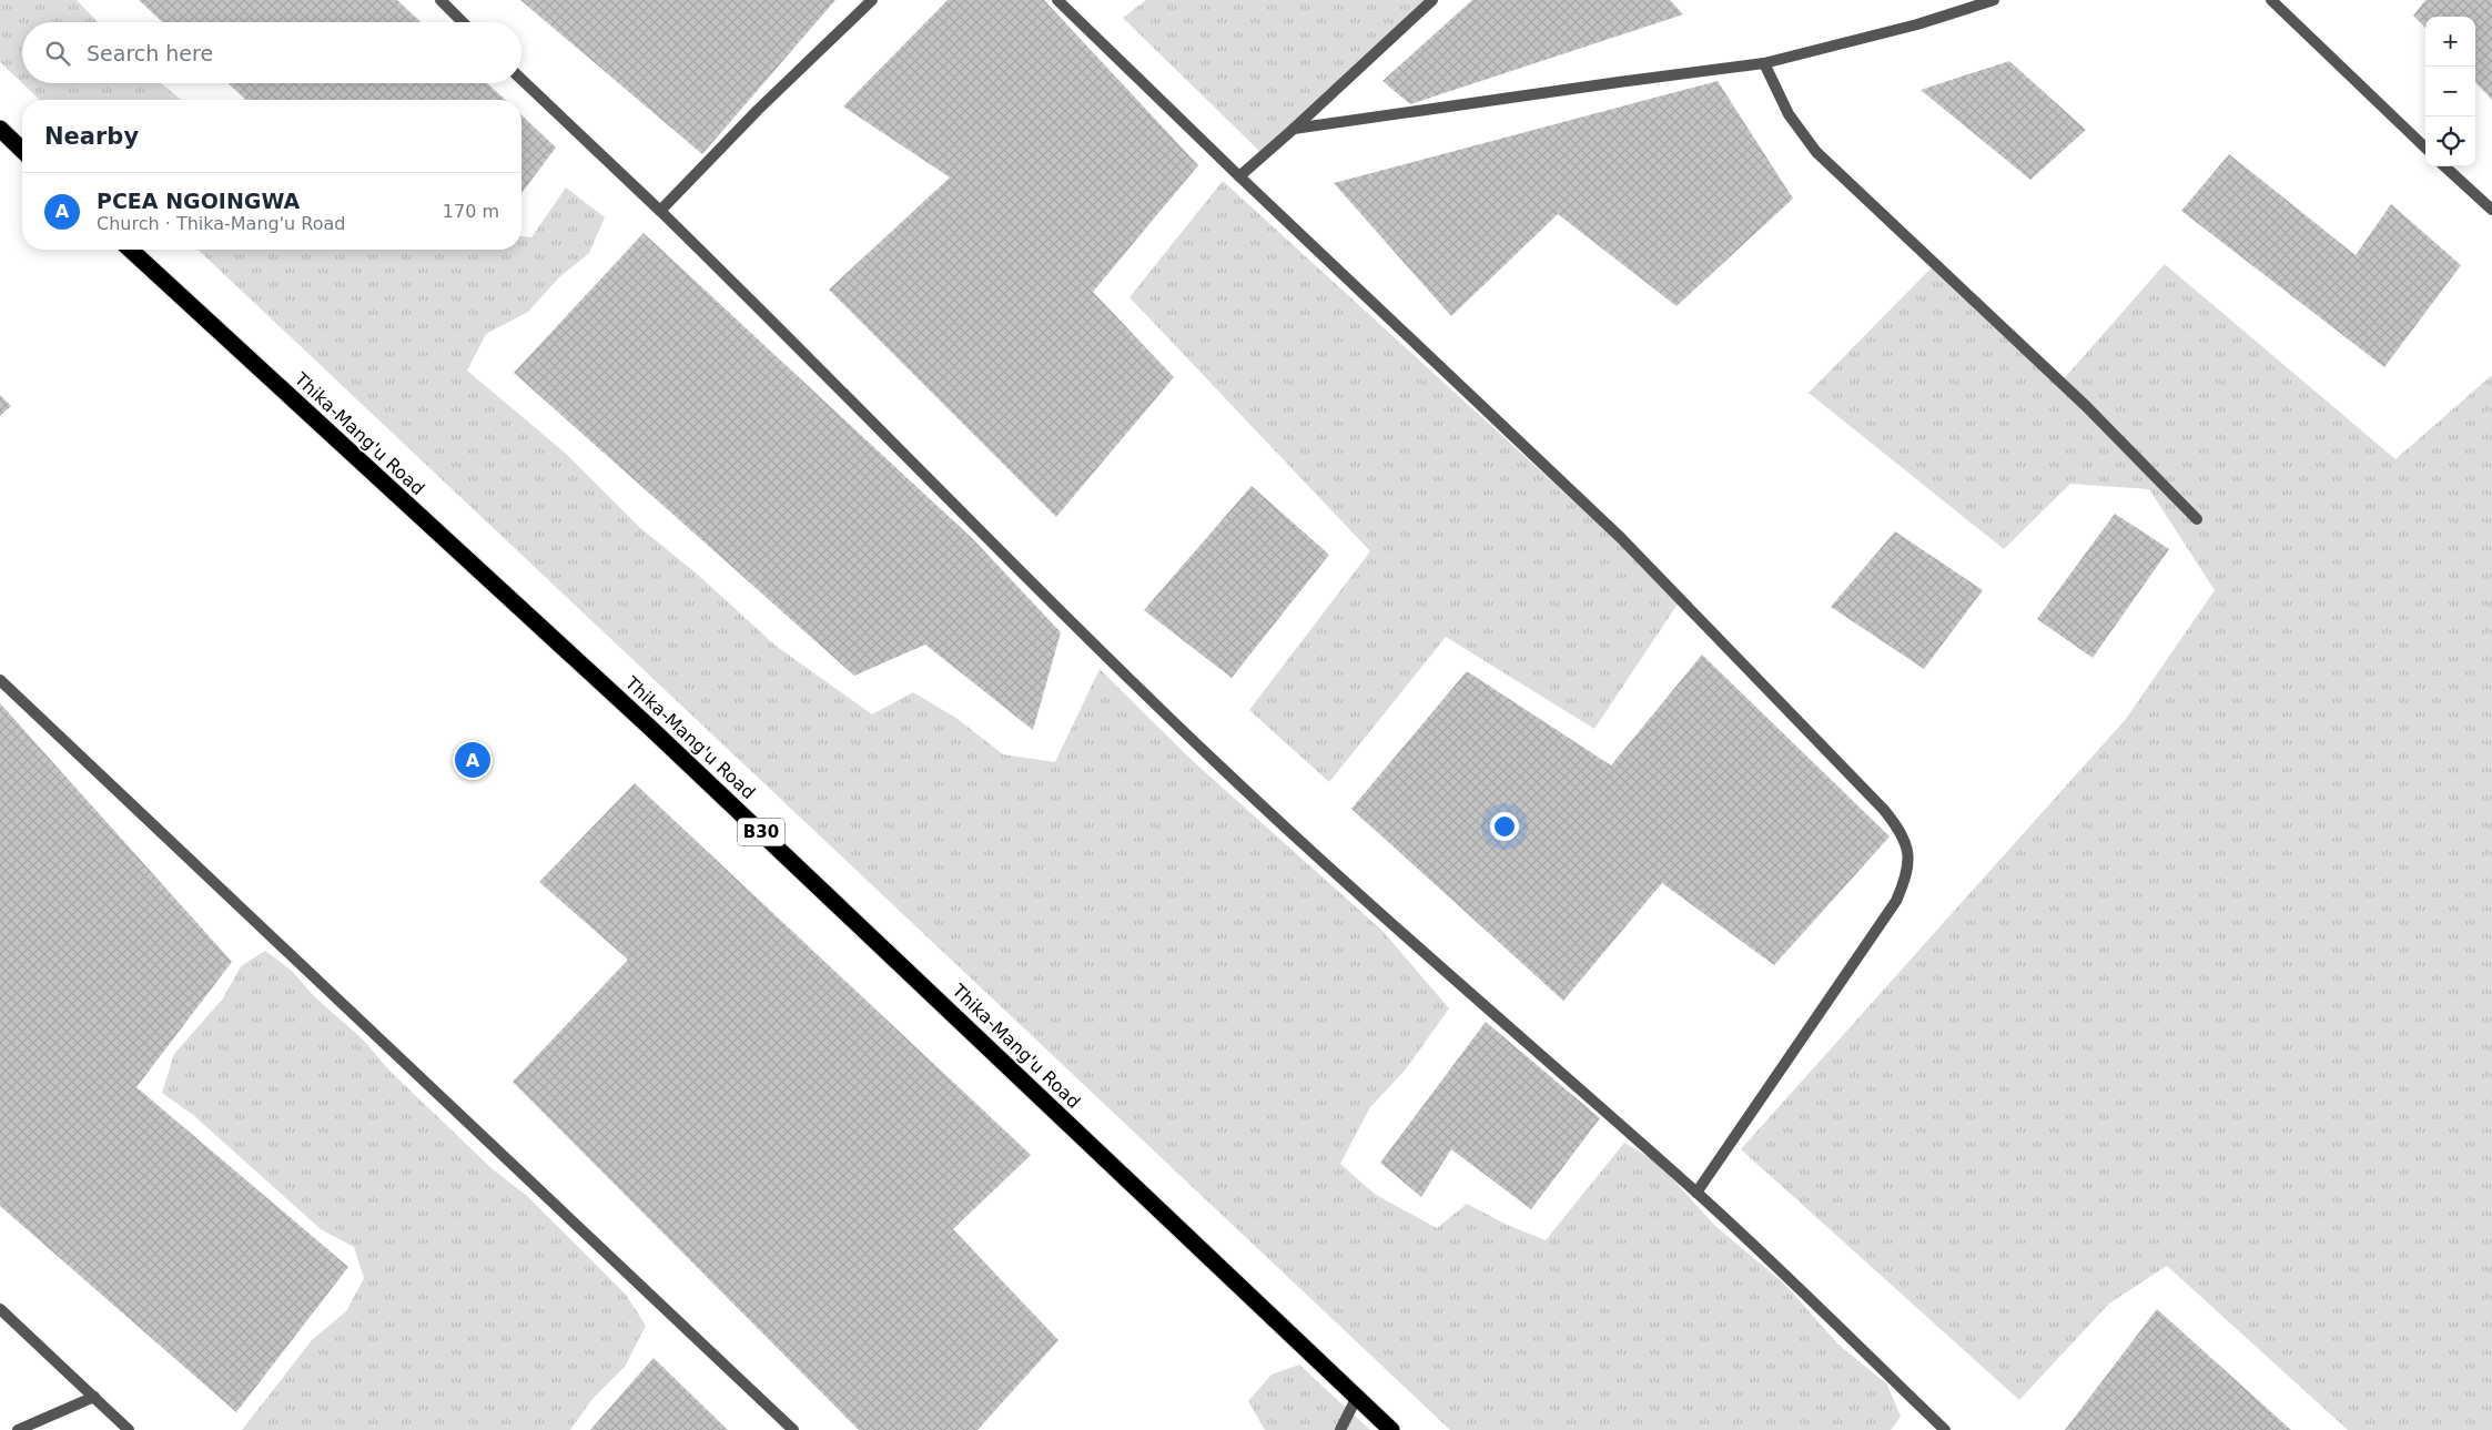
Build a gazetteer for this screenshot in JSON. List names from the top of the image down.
{
  "streets": {
    "highway": ["Thika-Mang'u Road", "B30"]
  },
  "page": {
    "map_buttons": ["+", "−"],
    "search": "Search here",
    "heading": "Nearby",
    "list": [
      {
        "mark": "A",
        "name": "PCEA NGOINGWA",
        "note": "Church · Thika-Mang'u Road",
        "value": "170 m"
      }
    ],
    "pins": "A"
  }
}
